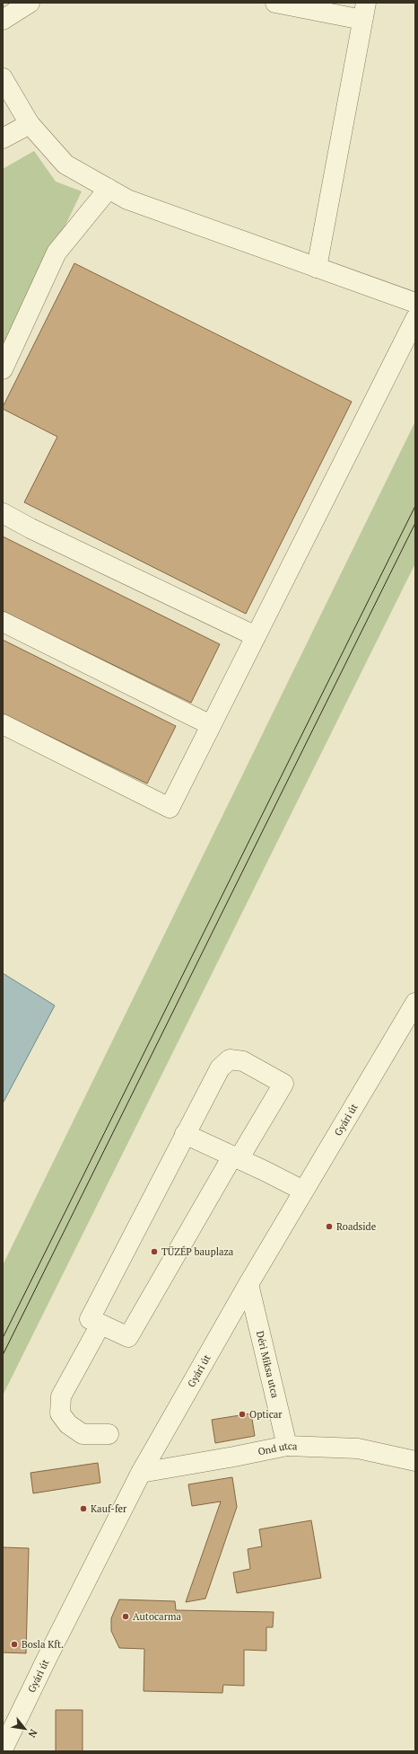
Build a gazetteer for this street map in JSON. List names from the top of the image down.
{
  "streets": {
    "street": ["Gyári út", "Déri Miksa utca", "Ond utca"]
  },
  "crossings": [
    ["Gyári út", "Déri Miksa utca"],
    ["Gyári út", "Ond utca"],
    ["Déri Miksa utca", "Ond utca"]
  ],
  "places": [
    "Roadside",
    "TÜZÉP bauplaza",
    "Opticar",
    "Kauf-fer",
    "Autocarma",
    "Bosla Kft."
  ],
  "north": "bottom right"
}
